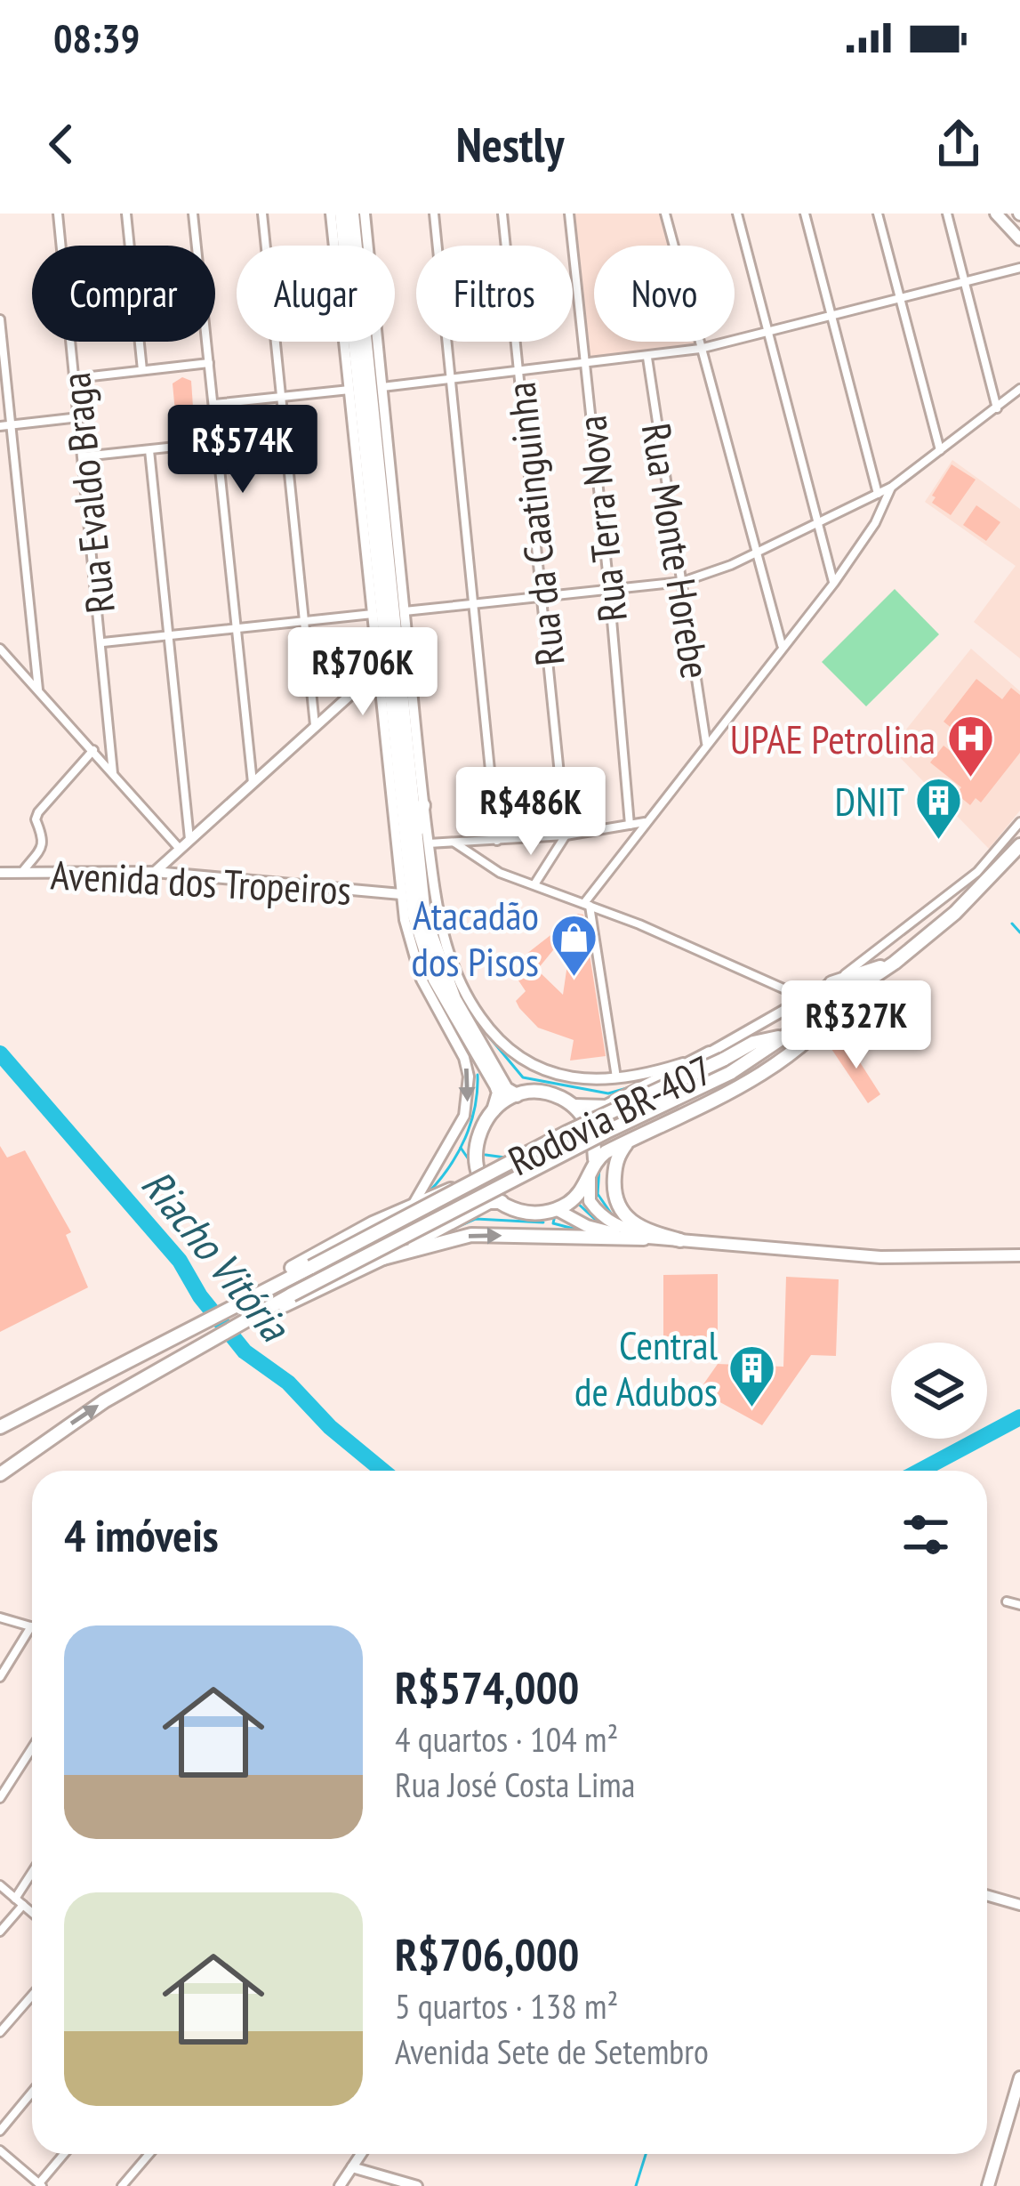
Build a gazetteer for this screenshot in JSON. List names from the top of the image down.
{
  "streets": {
    "highway": ["Rodovia BR-407"],
    "main road": ["Avenida dos Tropeiros"],
    "street": [
      "Rua Evaldo Braga",
      "Rua Terra Nova",
      "Rua da Caatinguinha",
      "Rua Monte Horebe"
    ]
  },
  "water": ["Riacho Vitória"],
  "places": {
    "hospital": ["UPAE Petrolina"],
    "building": ["DNIT", "Central de Adubos"],
    "shop": ["Atacadão dos Pisos"]
  },
  "page": {
    "status": "08:39",
    "header": "Nestly",
    "chip": [
      "Comprar",
      "Alugar",
      "Filtros",
      "Novo"
    ],
    "price": [
      "R$574K",
      "R$706K",
      "R$486K",
      "R$327K"
    ],
    "heading": "4 imóveis",
    "list": [
      {
        "name": "R$574,000",
        "note": "4 quartos · 104 m² · Rua José Costa Lima"
      },
      {
        "name": "R$706,000",
        "note": "5 quartos · 138 m² · Avenida Sete de Setembro"
      }
    ]
  }
}
